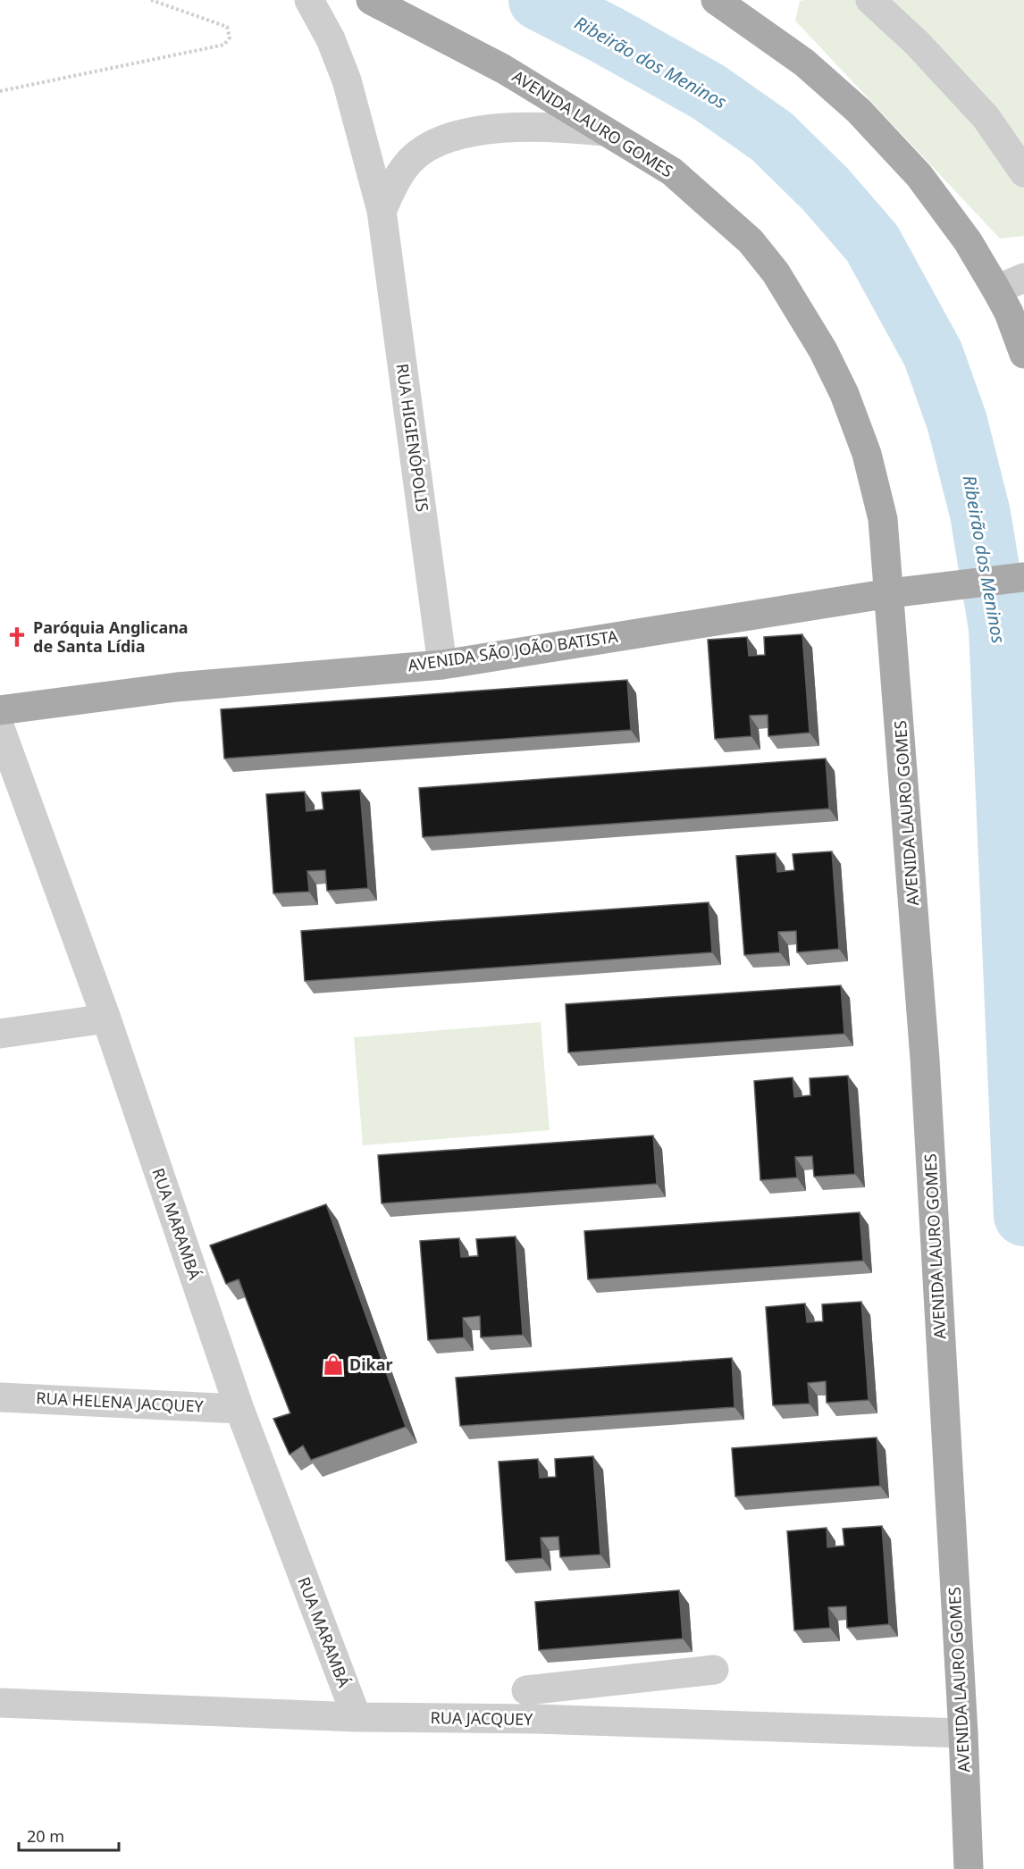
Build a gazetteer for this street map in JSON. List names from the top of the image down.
{
  "streets": {
    "main road": ["AVENIDA LAURO GOMES", "AVENIDA SÃO JOÃO BATISTA"],
    "street": [
      "RUA HIGIENÓPOLIS",
      "RUA MARAMBÁ",
      "RUA HELENA JACQUEY",
      "RUA JACQUEY"
    ]
  },
  "crossings": [
    ["AVENIDA LAURO GOMES", "AVENIDA SÃO JOÃO BATISTA"],
    ["AVENIDA LAURO GOMES", "RUA JACQUEY"],
    ["RUA HIGIENÓPOLIS", "AVENIDA SÃO JOÃO BATISTA"],
    ["RUA MARAMBÁ", "RUA HELENA JACQUEY"],
    ["RUA MARAMBÁ", "RUA JACQUEY"]
  ],
  "water": ["Ribeirão dos Meninos"],
  "places": {
    "church": ["Paróquia Anglicana de Santa Lídia"],
    "shop": ["Dikar"]
  },
  "scale_bar": "20 m"
}
